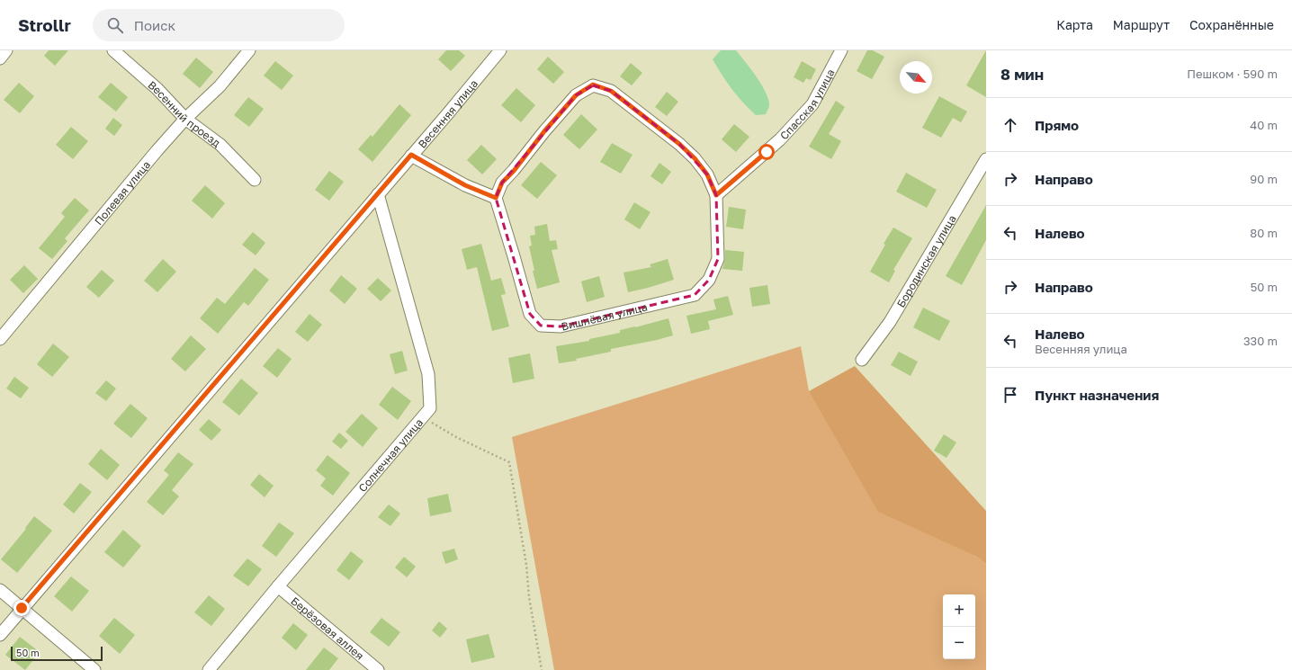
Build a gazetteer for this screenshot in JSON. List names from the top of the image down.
{
  "streets": {
    "street": [
      "Спасская улица",
      "Весенняя улица",
      "Весенний проезд",
      "Полевая улица",
      "Бородинская улица",
      "Вишнёвая улица",
      "Солнечная улица",
      "Берёзовая аллея"
    ]
  },
  "crossings": [
    ["Спасская улица", "Вишнёвая улица"],
    ["Весенняя улица", "Солнечная улица"],
    ["Весенний проезд", "Полевая улица"],
    ["Солнечная улица", "Берёзовая аллея"]
  ],
  "scale_bar": "50 m",
  "north": "bottom right",
  "page": {
    "header": "Strollr",
    "search": "Поиск",
    "nav": ["Карта", "Маршрут", "Сохранённые"],
    "heading": ["8 мин", "Пешком · 590 m"],
    "list": [
      ["Прямо", "40 m"],
      ["Направо", "90 m"],
      ["Налево", "80 m"],
      ["Направо", "50 m"],
      ["Налево", "Весенняя улица", "330 m"],
      "Пункт назначения"
    ],
    "map_buttons": ["+", "−"],
    "scale": "50 m"
  }
}
